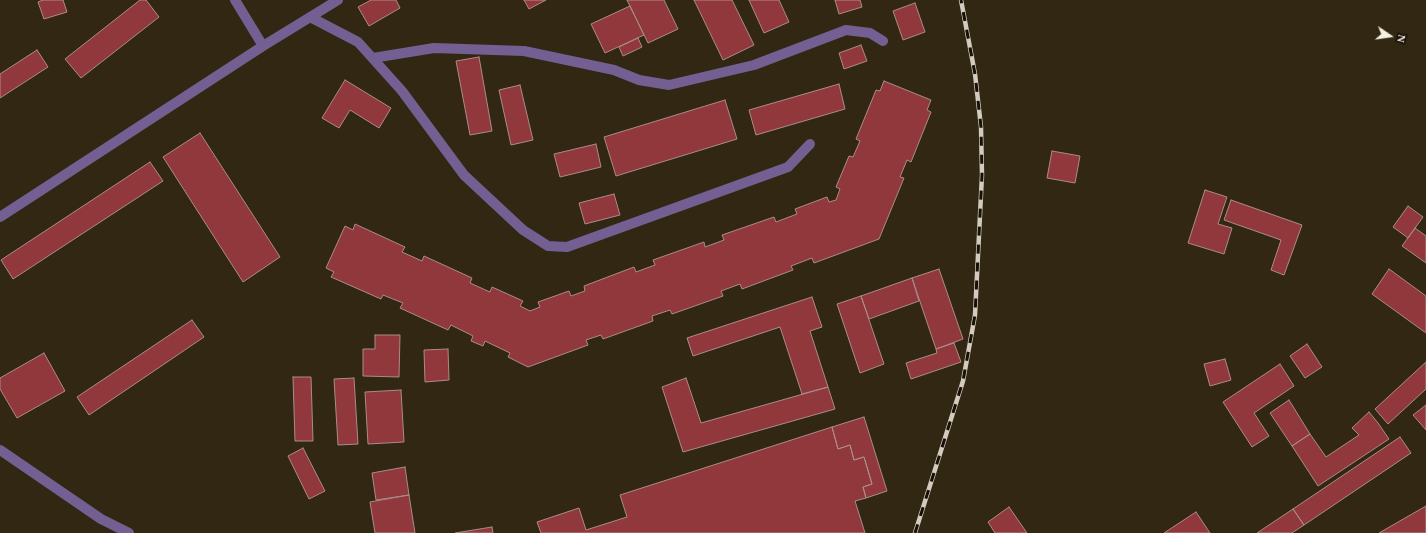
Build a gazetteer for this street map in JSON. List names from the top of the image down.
{
  "north": "right"
}
